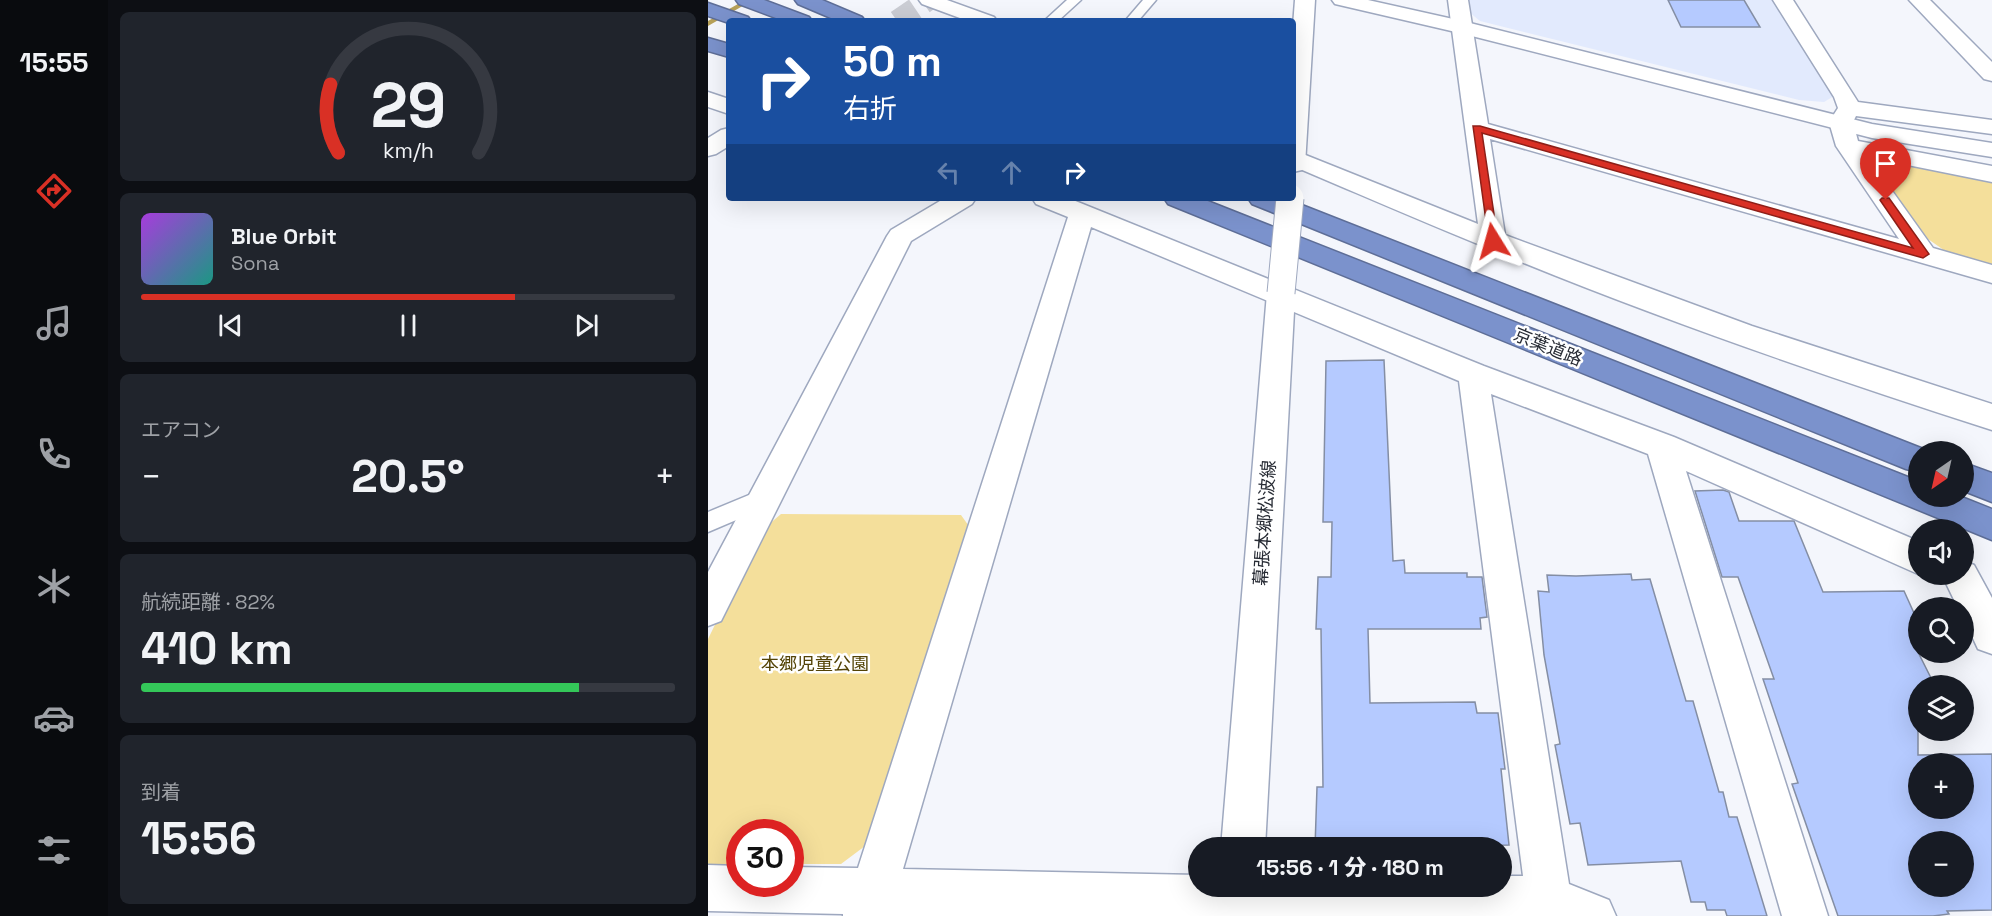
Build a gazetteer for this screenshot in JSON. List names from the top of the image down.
{
  "streets": {
    "highway": ["京葉道路"],
    "street": ["幕張本郷松波線"]
  },
  "parks": ["本郷児童公園"],
  "north": "bottom left",
  "page": {
    "tabs": "15:55",
    "turn": ["50 m", "右折"],
    "song": ["Blue Orbit", "Sona"],
    "tile": [
      "エアコン",
      ["航続距離 · 82%", "410 km"],
      ["到着", "15:56"]
    ],
    "map_buttons": ["+", "−"],
    "heat": ["−", "20.5°", "+"],
    "limit": "30",
    "trip": "15:56 · 1 分 · 180 m",
    "gauge": ["29", "km/h"]
  }
}
